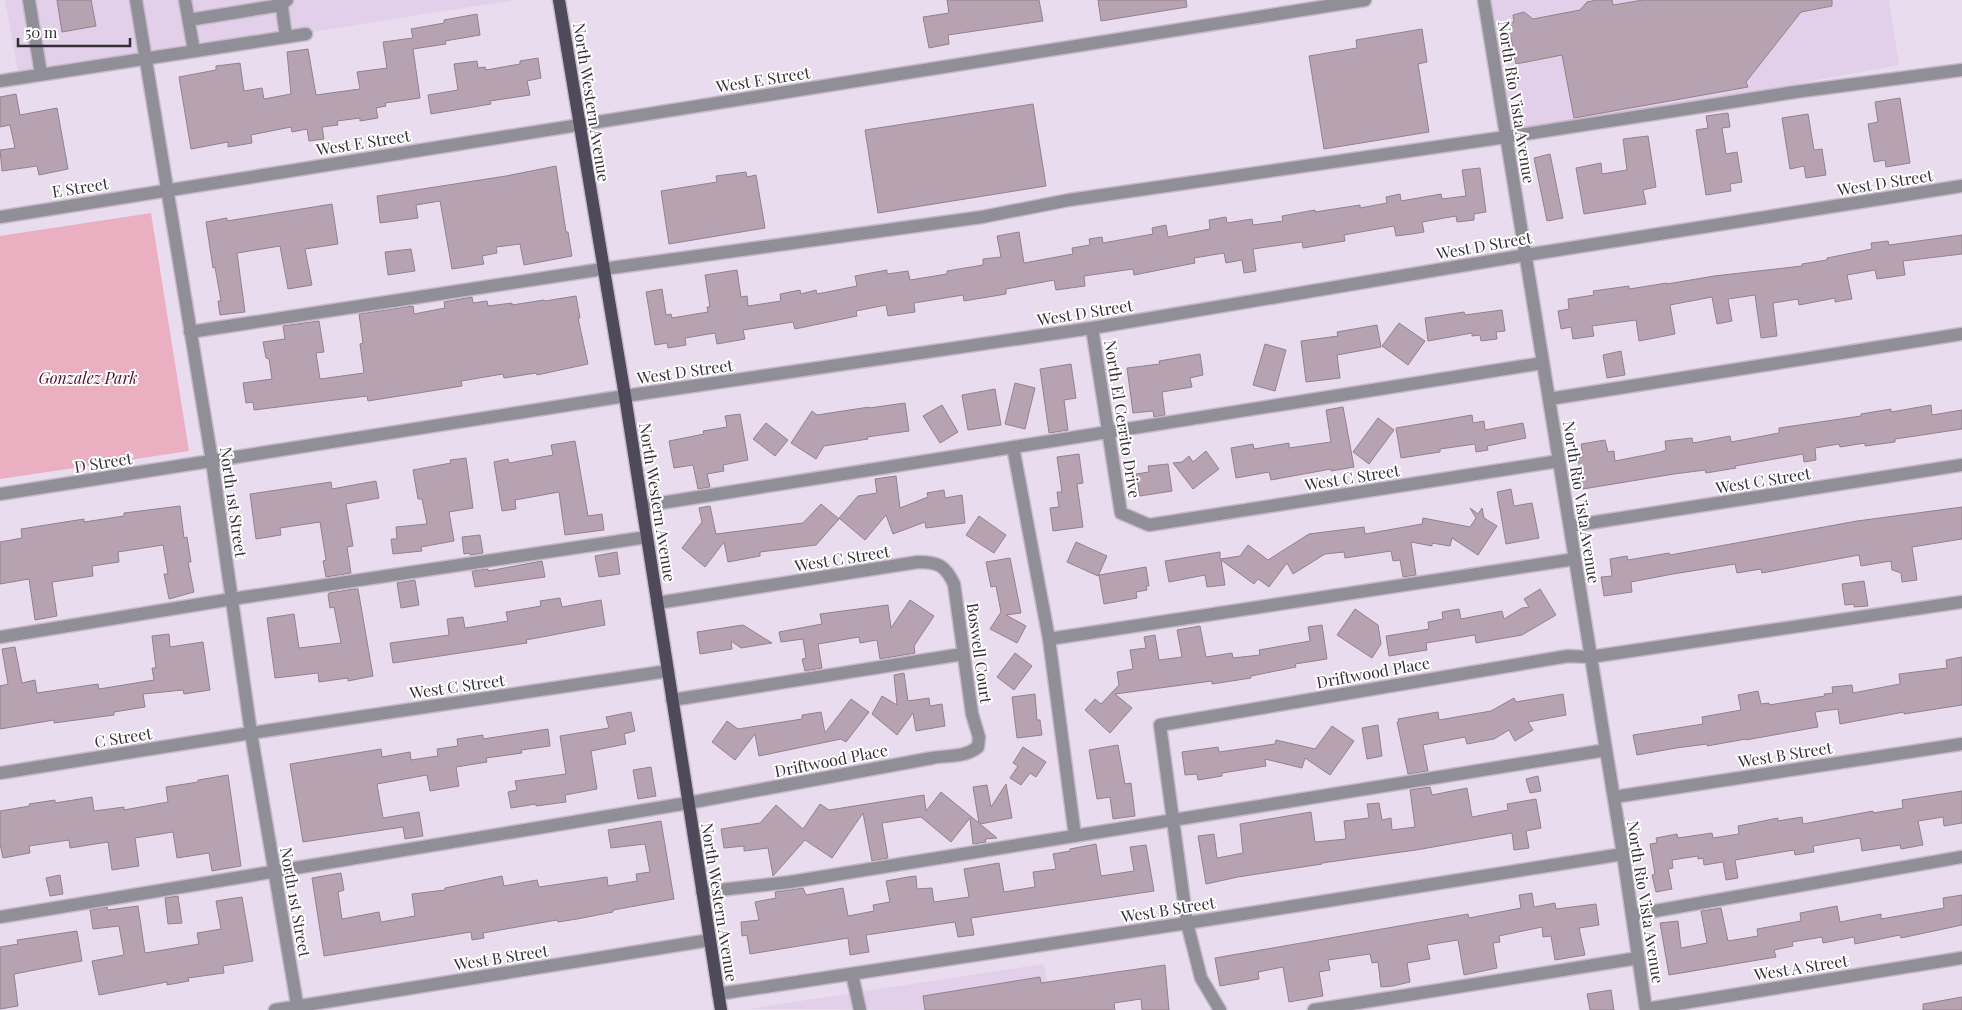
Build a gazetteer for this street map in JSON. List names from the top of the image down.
{
  "streets": {
    "main road": ["North Western Avenue"],
    "street": [
      "West E Street",
      "North Rio Vista Avenue",
      "West D Street",
      "E Street",
      "North El Cerrito Drive",
      "D Street",
      "West C Street",
      "North 1st Street",
      "Boswell Court",
      "Driftwood Place",
      "C Street",
      "West B Street",
      "West A Street"
    ]
  },
  "crossings": [
    ["West E Street", "North Western Avenue"],
    ["West E Street", "E Street"],
    ["West E Street", "North 1st Street"],
    ["North Western Avenue", "West D Street"],
    ["North Western Avenue", "West C Street"],
    ["North Western Avenue", "Driftwood Place"],
    ["North Western Avenue", "West B Street"],
    ["North Rio Vista Avenue", "West D Street"],
    ["North Rio Vista Avenue", "West C Street"],
    ["North Rio Vista Avenue", "Driftwood Place"],
    ["North Rio Vista Avenue", "West B Street"],
    ["North Rio Vista Avenue", "West A Street"],
    ["West D Street", "North El Cerrito Drive"],
    ["West D Street", "D Street"],
    ["West D Street", "North 1st Street"],
    ["E Street", "North 1st Street"],
    ["North El Cerrito Drive", "West C Street"],
    ["D Street", "North 1st Street"],
    ["West C Street", "North 1st Street"],
    ["West C Street", "Boswell Court"],
    ["West C Street", "C Street"],
    ["North 1st Street", "Driftwood Place"],
    ["North 1st Street", "C Street"],
    ["North 1st Street", "West B Street"],
    ["Boswell Court", "Driftwood Place"]
  ],
  "parks": ["Gonzalez Park"],
  "scale_bar": "50 m"
}
